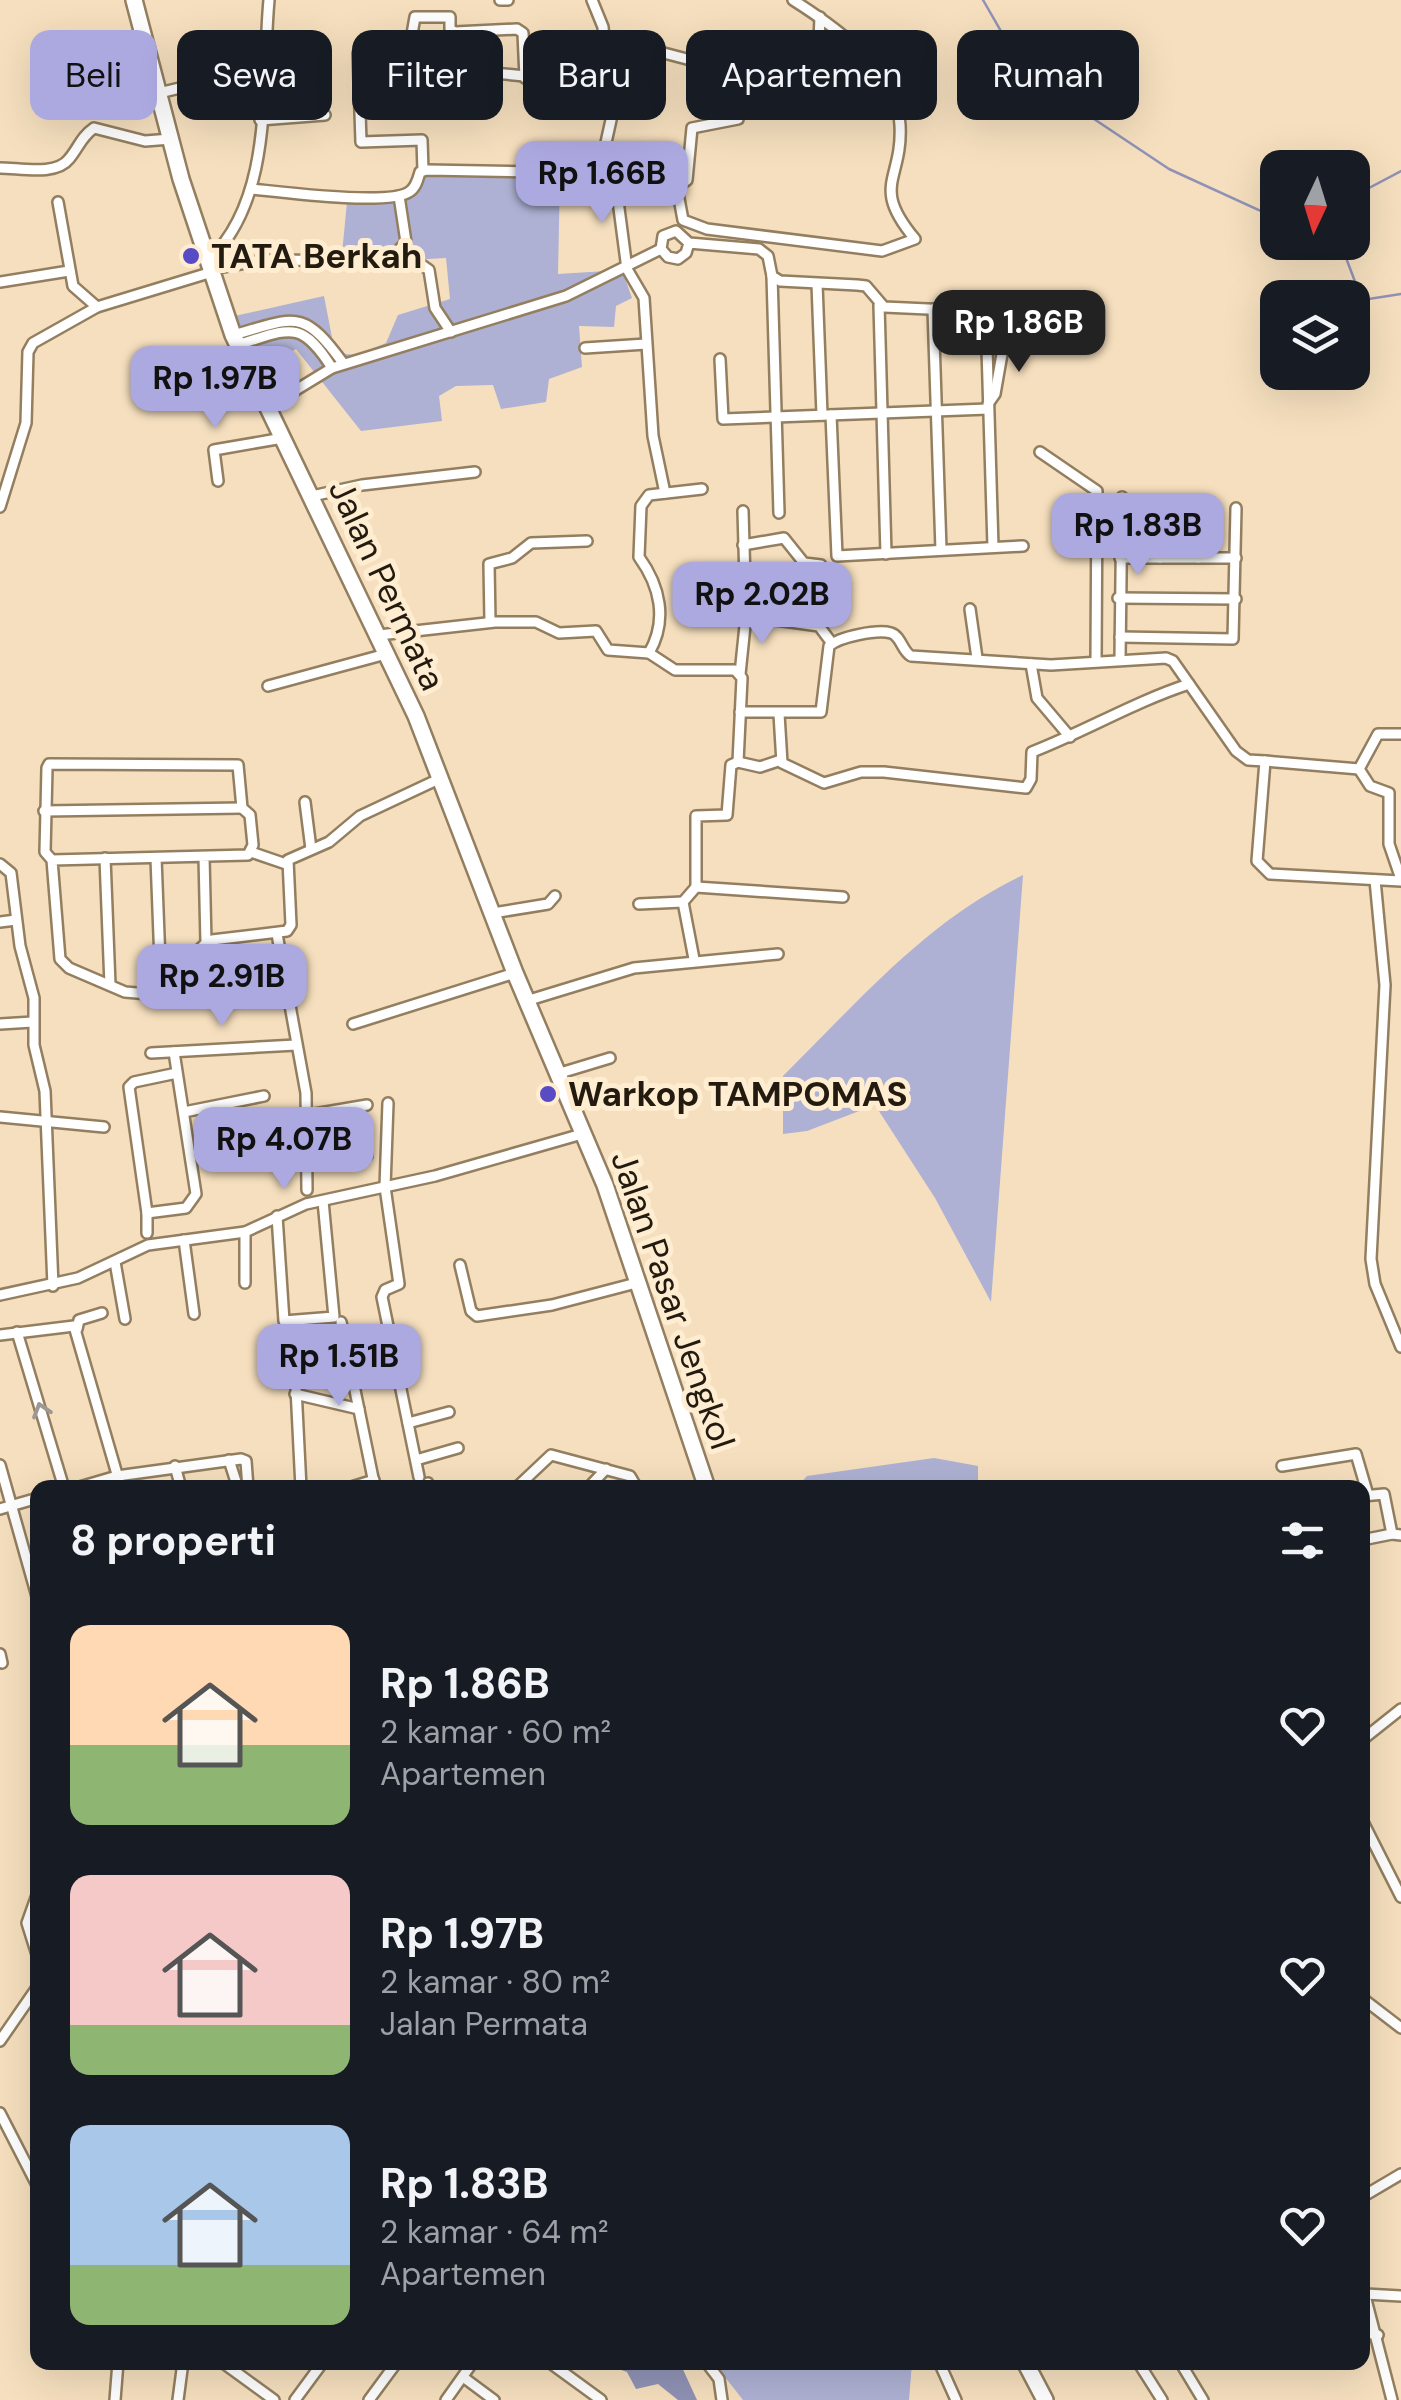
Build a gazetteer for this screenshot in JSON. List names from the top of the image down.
{
  "streets": {
    "main road": ["Jalan Permata", "Jalan Pasar Jengkol"]
  },
  "crossings": [
    ["Jalan Permata", "Jalan Pasar Jengkol"]
  ],
  "places": ["TATA Berkah", "Warkop TAMPOMAS"],
  "north": "bottom",
  "page": {
    "chip": [
      "Beli",
      "Sewa",
      "Filter",
      "Baru",
      "Apartemen",
      "Rumah"
    ],
    "price": [
      "Rp 1.66B",
      "Rp 1.86B",
      "Rp 1.97B",
      "Rp 1.83B",
      "Rp 2.02B",
      "Rp 2.91B",
      "Rp 4.07B",
      "Rp 1.51B"
    ],
    "heading": "8 properti",
    "list": [
      {
        "name": "Rp 1.86B",
        "note": "2 kamar · 60 m² · Apartemen"
      },
      {
        "name": "Rp 1.97B",
        "note": "2 kamar · 80 m² · Jalan Permata"
      },
      {
        "name": "Rp 1.83B",
        "note": "2 kamar · 64 m² · Apartemen"
      }
    ]
  }
}
